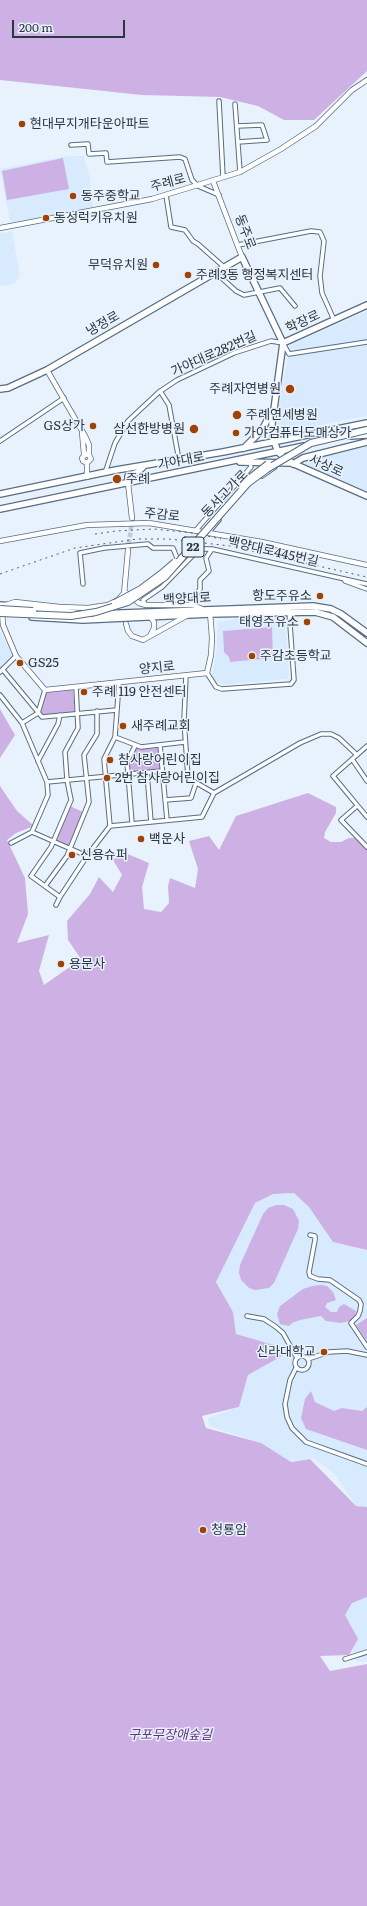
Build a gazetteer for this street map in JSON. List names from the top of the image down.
{
  "streets": {
    "highway": ["동서고가로", "22"],
    "main road": [
      "동주로",
      "학장로",
      "냉정로",
      "가야대로",
      "사상로",
      "백양대로"
    ],
    "street": [
      "주례로",
      "가야대로282번길",
      "주감로",
      "백양대로445번길",
      "양지로"
    ]
  },
  "crossings": [
    ["주례로", "동주로"],
    ["동주로", "학장로"],
    ["동주로", "냉정로"],
    ["동주로", "가야대로282번길"],
    ["학장로", "가야대로282번길"],
    ["학장로", "가야대로"],
    ["학장로", "사상로"],
    ["가야대로282번길", "가야대로"],
    ["가야대로", "사상로"],
    ["가야대로", "동서고가로"],
    ["동서고가로", "백양대로"]
  ],
  "parks": ["구포무장애숲길"],
  "places": [
    "현대무지개타운아파트",
    "동주중학교",
    "동성럭키유치원",
    "무덕유치원",
    "주례3동 행정복지센터",
    "주례자연병원",
    "주례연세병원",
    "GS상가",
    "삼선한방병원",
    "가야컴퓨터도매상가",
    "주례",
    "항도주유소",
    "태영주유소",
    "주감초등학교",
    "GS25",
    "주례 119 안전센터",
    "새주례교회",
    "참사랑어린이집",
    "2번 참사랑어린이집",
    "백운사",
    "신용슈퍼",
    "용문사",
    "신라대학교",
    "청룡암"
  ],
  "scale_bar": "200 m"
}
